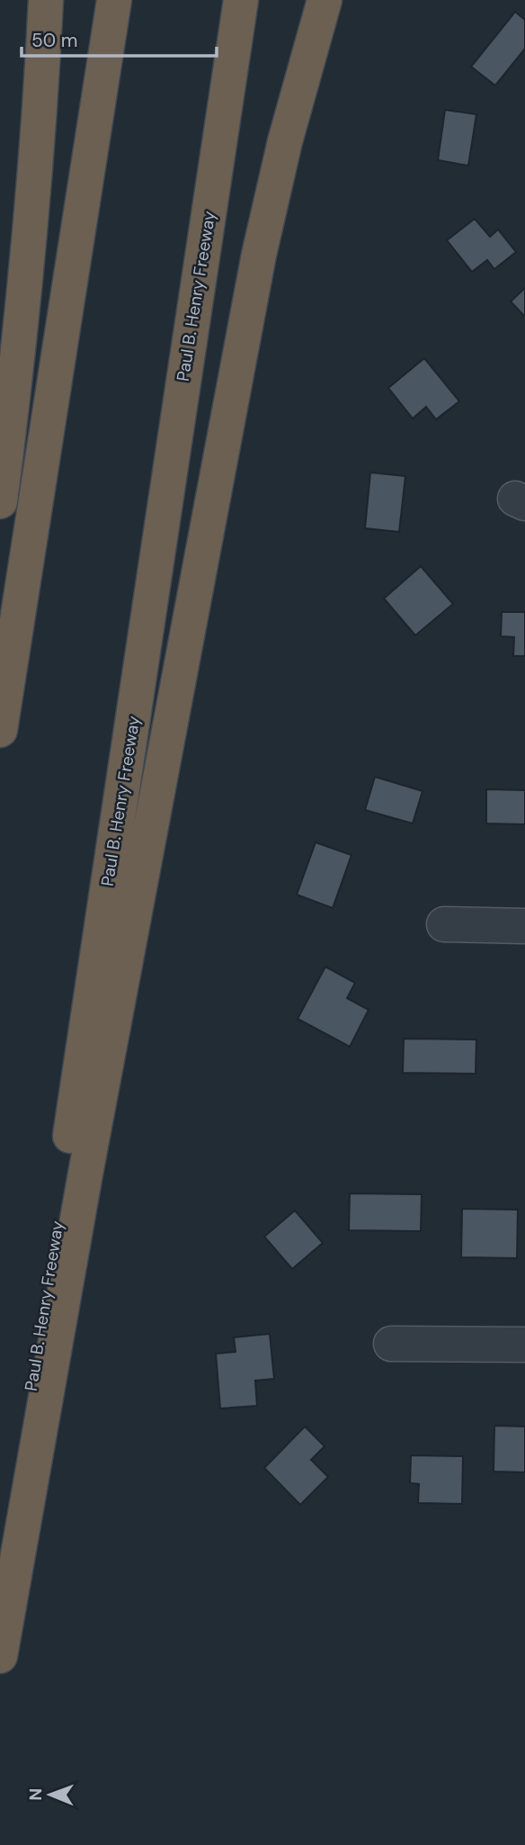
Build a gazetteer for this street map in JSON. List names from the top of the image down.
{
  "streets": {
    "highway": ["Paul B. Henry Freeway"]
  },
  "scale_bar": "50 m",
  "north": "left"
}
